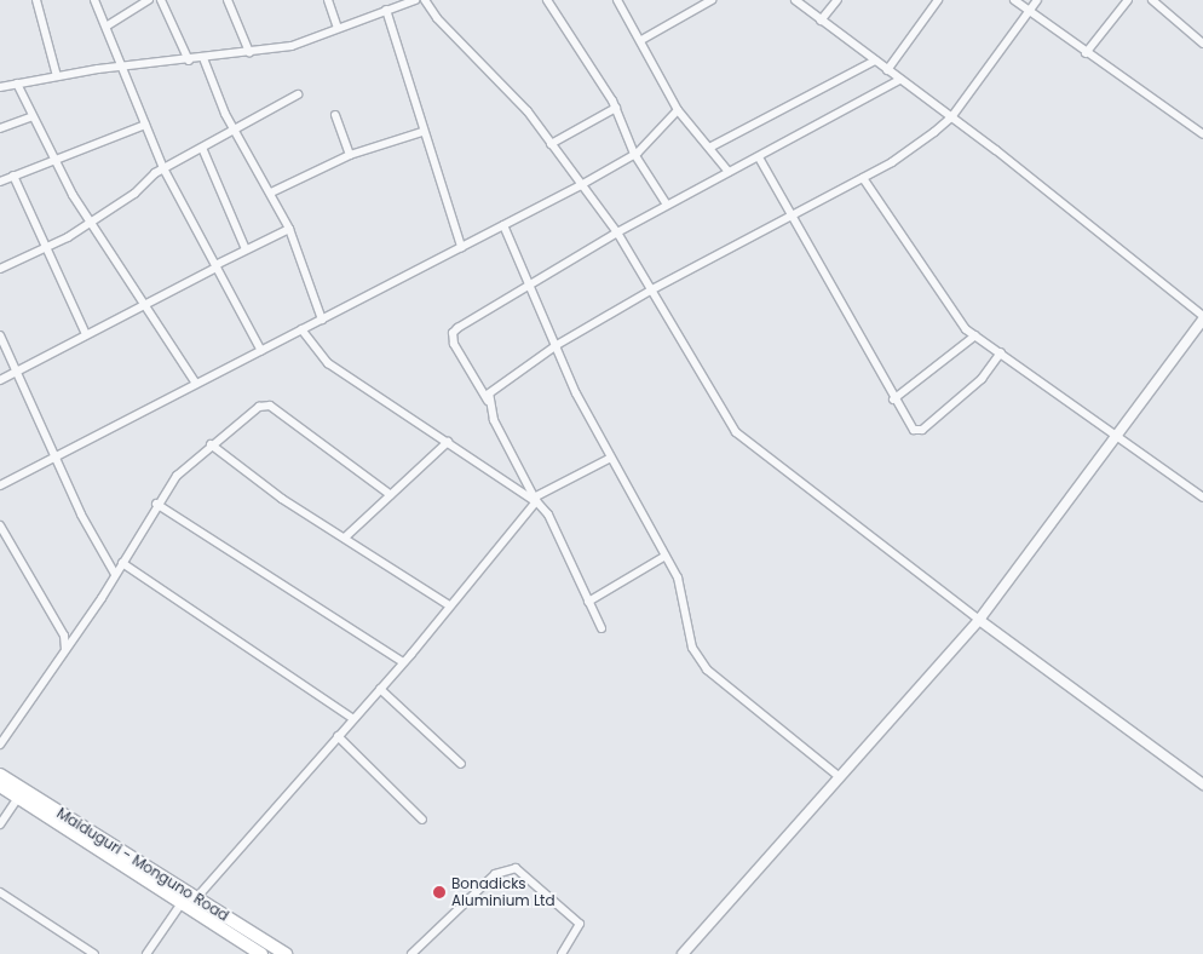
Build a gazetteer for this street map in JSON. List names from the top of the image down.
{
  "streets": {
    "main road": ["Maiduguri - Monguno Road"]
  },
  "places": ["Bonadicks Aluminium Ltd"]
}
